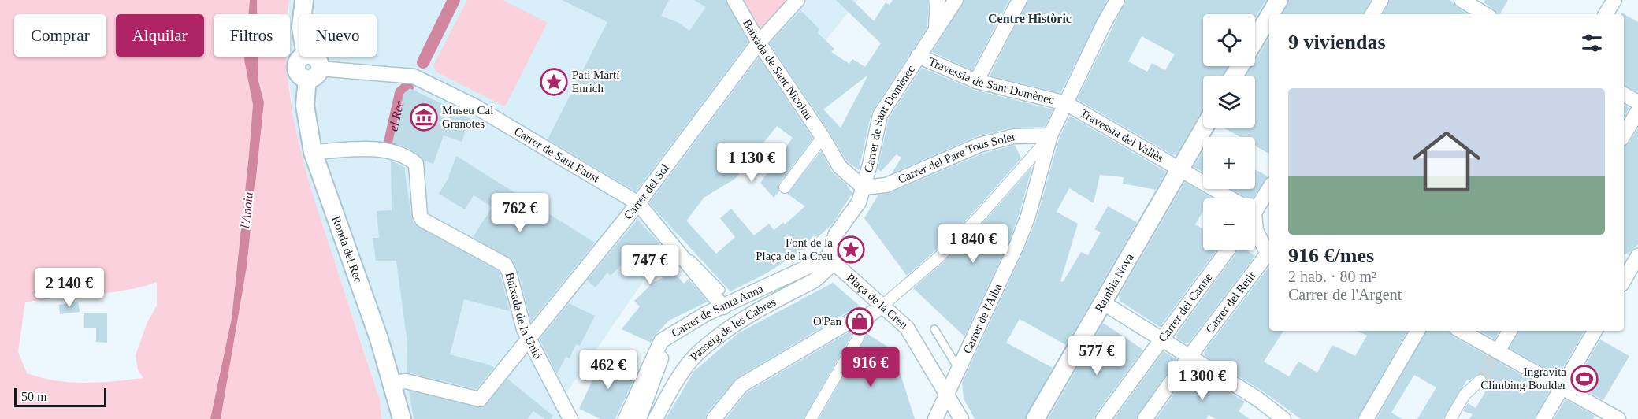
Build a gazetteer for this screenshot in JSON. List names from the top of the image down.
{
  "streets": {
    "street": [
      "Baixada de Sant Nicolau",
      "Travessia de Sant Domènec",
      "Carrer de Sant Domènec",
      "Travessia del Vallès",
      "Carrer de Sant Faust",
      "Carrer del Pare Tous Soler",
      "Carrer del Sol",
      "Ronda del Rec",
      "Rambla Nova",
      "Carrer del Retir",
      "Plaça de la Creu",
      "Carrer del Carme",
      "Carrer de Santa Anna",
      "Baixada de la Unió",
      "Carrer de l'Alba",
      "Passeig de les Cabres"
    ]
  },
  "crossings": [
    ["Baixada de Sant Nicolau", "Carrer de Sant Domènec"],
    ["Baixada de Sant Nicolau", "Carrer del Pare Tous Soler"],
    ["Baixada de Sant Nicolau", "Carrer del Sol"],
    ["Travessia de Sant Domènec", "Carrer de Sant Domènec"],
    ["Travessia de Sant Domènec", "Travessia del Vallès"],
    ["Travessia de Sant Domènec", "Carrer de l'Alba"],
    ["Carrer de Sant Domènec", "Carrer del Pare Tous Soler"],
    ["Carrer de Sant Domènec", "Plaça de la Creu"],
    ["Carrer de Sant Domènec", "Carrer de Santa Anna"],
    ["Carrer de Sant Domènec", "Passeig de les Cabres"],
    ["Travessia del Vallès", "Rambla Nova"],
    ["Travessia del Vallès", "Carrer de l'Alba"],
    ["Carrer de Sant Faust", "Carrer del Sol"],
    ["Carrer de Sant Faust", "Ronda del Rec"],
    ["Carrer de Sant Faust", "Carrer de Santa Anna"],
    ["Carrer del Pare Tous Soler", "Carrer de l'Alba"],
    ["Carrer del Sol", "Ronda del Rec"],
    ["Carrer del Sol", "Baixada de la Unió"],
    ["Ronda del Rec", "Baixada de la Unió"],
    ["Plaça de la Creu", "Carrer de Santa Anna"],
    ["Plaça de la Creu", "Carrer de l'Alba"],
    ["Plaça de la Creu", "Passeig de les Cabres"],
    ["Carrer de Santa Anna", "Passeig de les Cabres"]
  ],
  "districts": ["Centre Històric"],
  "water": ["el Rec", "l'Anoia"],
  "places": {
    "place": ["Pati Martí Enrich", "Font de la Plaça de la Creu"],
    "museum": ["Museu Cal Granotes"],
    "shop": ["O'Pan"],
    "sports": ["Ingravita Climbing Boulder"]
  },
  "scale_bar": "50 m",
  "page": {
    "map_buttons": ["+", "−"],
    "chip": [
      "Comprar",
      "Alquilar",
      "Filtros",
      "Nuevo"
    ],
    "heading": "9 viviendas",
    "list": [
      {
        "name": "916 €/mes",
        "note": "2 hab. · 80 m² · Carrer de l'Argent"
      }
    ],
    "price": [
      "1 130 €",
      "762 €",
      "1 840 €",
      "747 €",
      "2 140 €",
      "577 €",
      "916 €",
      "462 €",
      "1 300 €"
    ],
    "scale": "50 m"
  }
}
